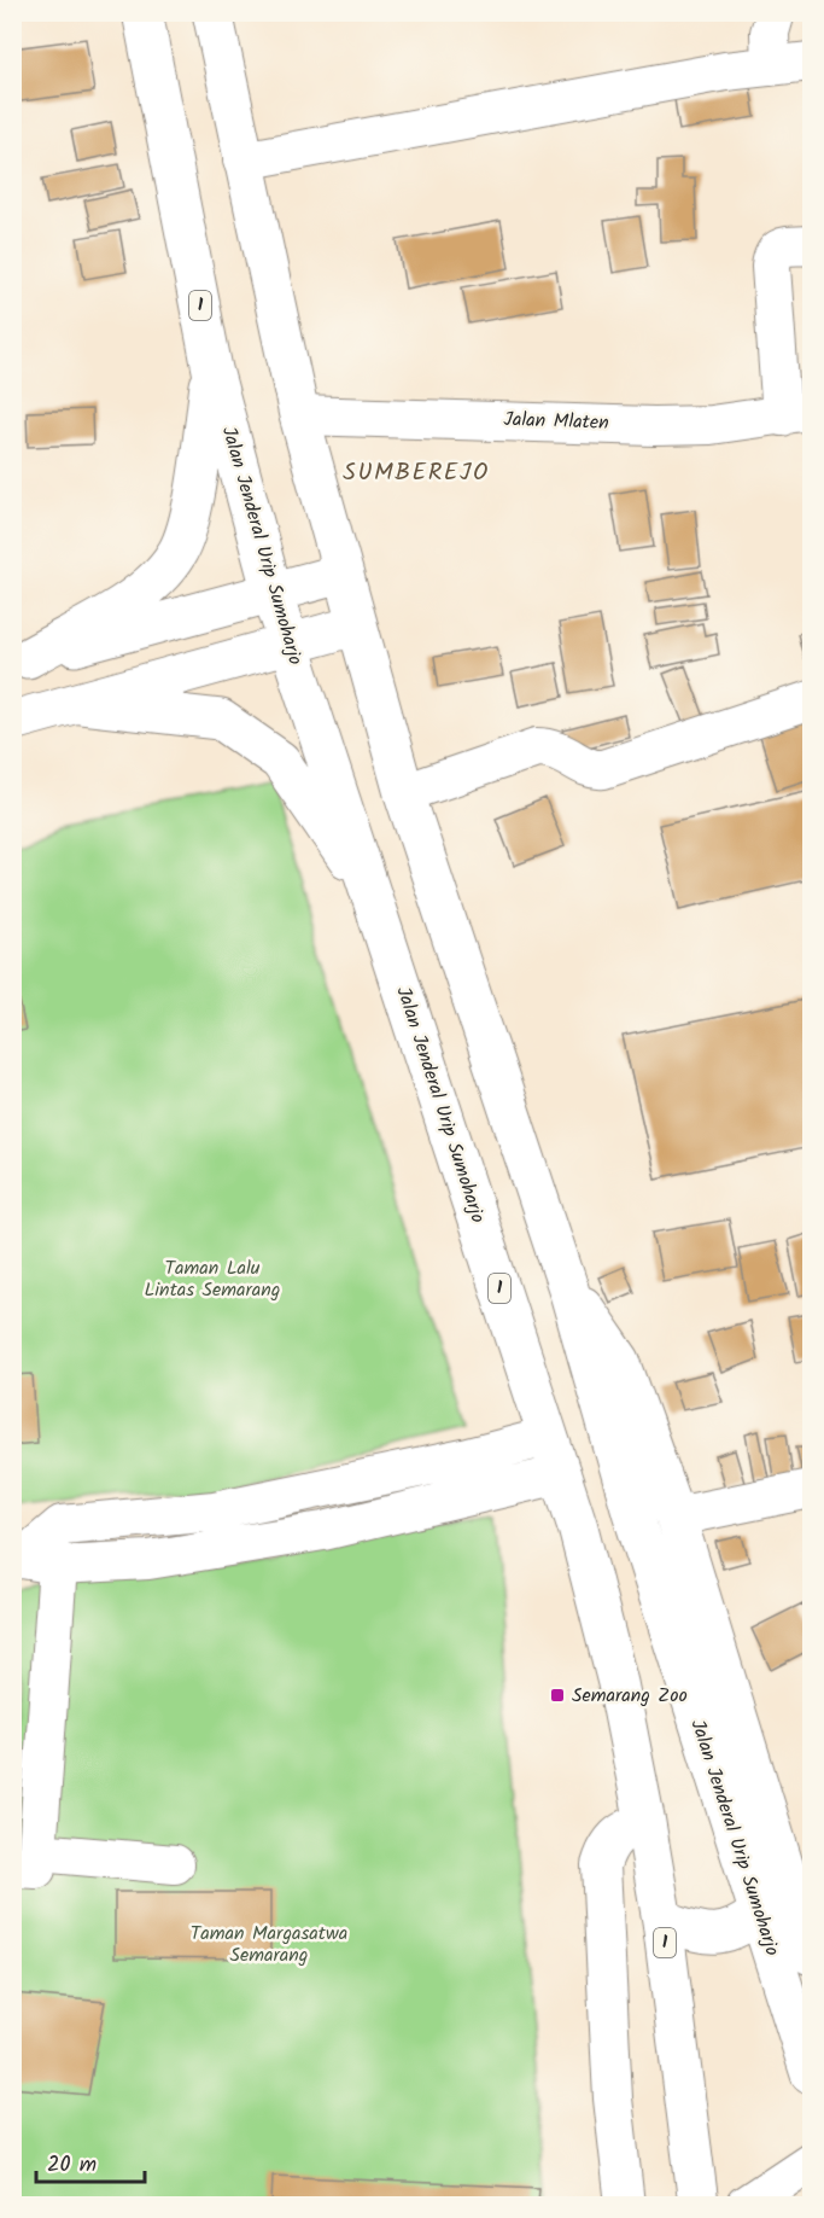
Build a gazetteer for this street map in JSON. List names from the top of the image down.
{
  "streets": {
    "highway": ["1", "Jalan Jenderal Urip Sumoharjo"],
    "street": ["Jalan Mlaten"]
  },
  "crossings": [
    ["Jalan Mlaten", "Jalan Jenderal Urip Sumoharjo"]
  ],
  "districts": ["SUMBEREJO"],
  "parks": ["Taman Lalu Lintas Semarang", "Taman Margasatwa Semarang"],
  "places": {
    "transit": ["Semarang Zoo"]
  },
  "scale_bar": "20 m"
}
